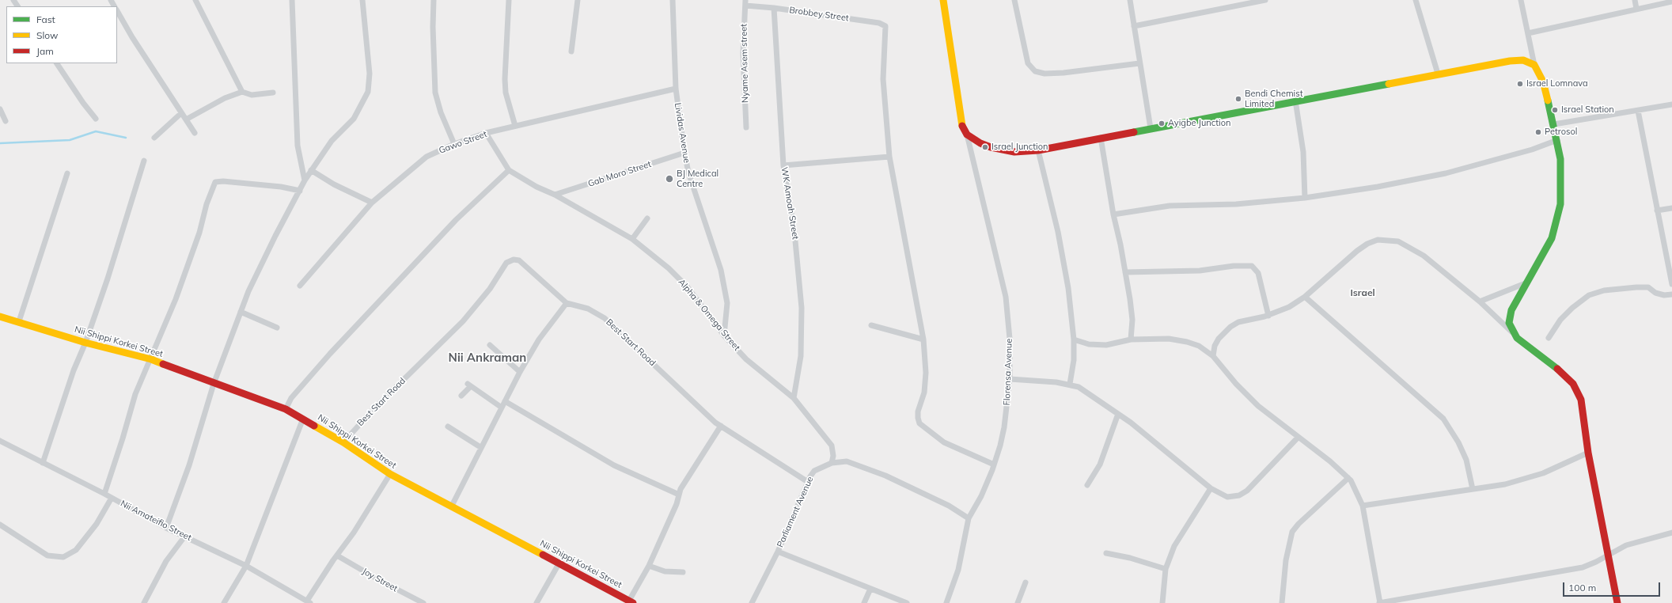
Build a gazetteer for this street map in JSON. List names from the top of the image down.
{
  "streets": {
    "street": [
      "Brobbey Street",
      "Nyame Asem street",
      "Lividas Avenue",
      "Gawo Street",
      "Gab Moro Street",
      "WK Amoah Street",
      "Alpha & Omega Street",
      "Nii Shippi Korkei Street",
      "Best Start Road",
      "Florensa Avenue",
      "Parliament Avenue",
      "Nii Amateifio Street",
      "Joy Street"
    ]
  },
  "crossings": [
    ["Brobbey Street", "Nyame Asem street"],
    ["Brobbey Street", "WK Amoah Street"],
    ["Lividas Avenue", "Gawo Street"],
    ["Lividas Avenue", "Gab Moro Street"],
    ["Lividas Avenue", "Alpha & Omega Street"],
    ["Gawo Street", "Alpha & Omega Street"],
    ["Gab Moro Street", "Alpha & Omega Street"],
    ["WK Amoah Street", "Alpha & Omega Street"],
    ["Alpha & Omega Street", "Parliament Avenue"],
    ["Nii Shippi Korkei Street", "Best Start Road"],
    ["Best Start Road", "Parliament Avenue"],
    ["Florensa Avenue", "Parliament Avenue"]
  ],
  "districts": ["Israel", "Nii Ankraman"],
  "places": [
    "Israel Lomnava",
    "Bendi Chemist Limited",
    "Israel Station",
    "Ayigbe Junction",
    "Petrosol",
    "Israel Junction",
    "BJ Medical Centre"
  ],
  "legend": ["Fast", "Slow", "Jam"],
  "scale_bar": "100 m"
}
